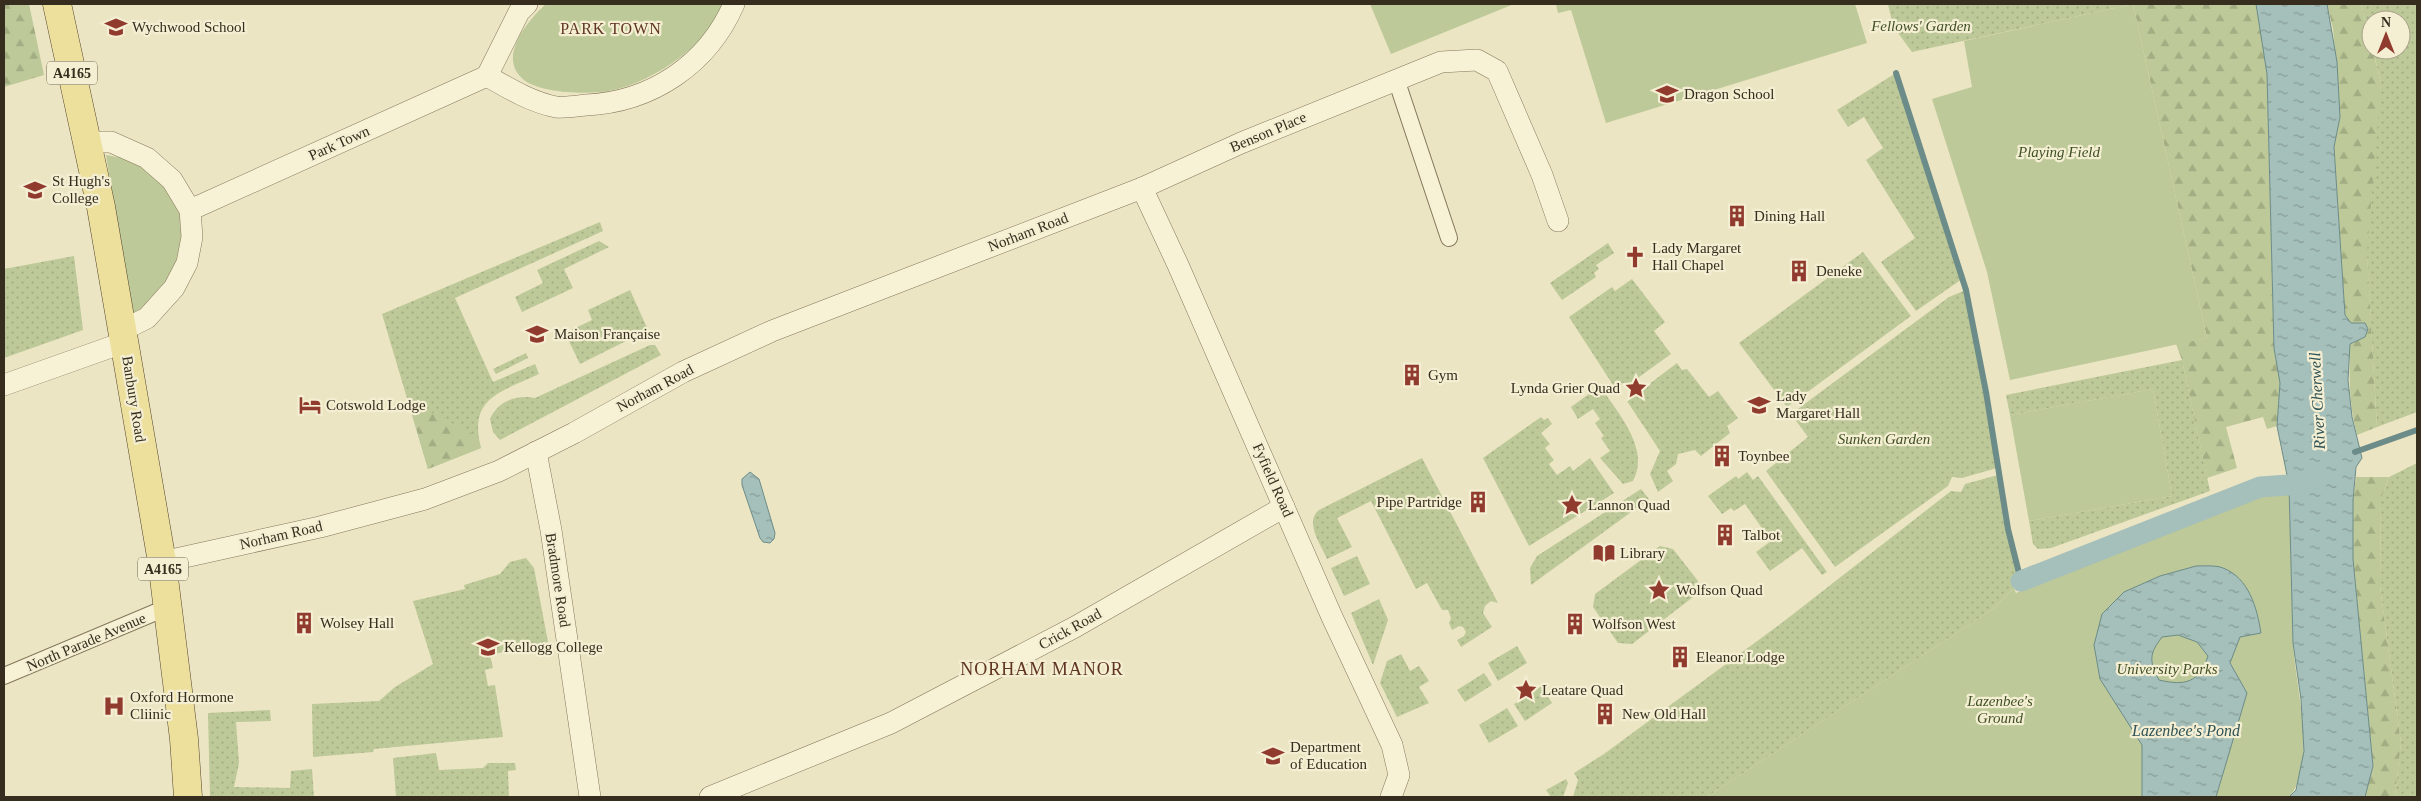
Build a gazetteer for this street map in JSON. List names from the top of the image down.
{
  "streets": {
    "main road": ["A4165", "Banbury Road"],
    "street": [
      "Benson Place",
      "Park Town",
      "Norham Road",
      "Fyfield Road",
      "Bradmore Road",
      "Crick Road",
      "North Parade Avenue"
    ]
  },
  "crossings": [
    ["Benson Place", "Norham Road"],
    ["Benson Place", "Fyfield Road"],
    ["Norham Road", "Banbury Road"],
    ["Norham Road", "Fyfield Road"],
    ["Norham Road", "Bradmore Road"],
    ["Banbury Road", "North Parade Avenue"],
    ["Fyfield Road", "Crick Road"]
  ],
  "districts": ["PARK TOWN", "NORHAM MANOR"],
  "water": ["River Cherwell", "Lazenbee's Pond"],
  "parks": [
    "Fellows' Garden",
    "Playing Field",
    "Sunken Garden",
    "University Parks",
    "Lazenbee's Ground"
  ],
  "places": {
    "school or university": [
      "Wychwood School",
      "Dragon School",
      "St Hugh's College",
      "Maison Française",
      "Lady Margaret Hall",
      "Kellogg College",
      "Department of Education"
    ],
    "building": [
      "Dining Hall",
      "Deneke",
      "Gym",
      "Toynbee",
      "Pipe Partridge",
      "Talbot",
      "Wolsey Hall",
      "Wolfson West",
      "Eleanor Lodge",
      "New Old Hall"
    ],
    "church": ["Lady Margaret Hall Chapel"],
    "place": [
      "Lynda Grier Quad",
      "Lannon Quad",
      "Wolfson Quad",
      "Leatare Quad"
    ],
    "hotel": ["Cotswold Lodge"],
    "library": ["Library"],
    "hospital": ["Oxford Hormone Cliinic"]
  },
  "north": "top"
}
